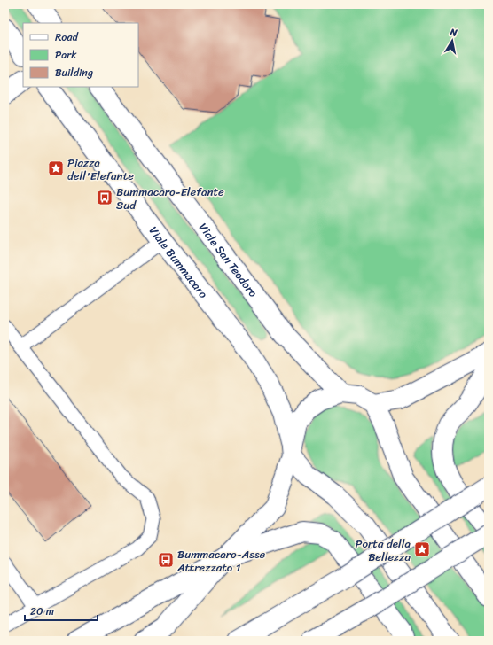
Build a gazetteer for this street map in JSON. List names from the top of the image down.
{
  "streets": {
    "main road": ["Viale San Teodoro", "Viale Bummacaro"]
  },
  "places": {
    "place": ["Piazza dell'Elefante", "Porta della Bellezza"],
    "bus stop": ["Bummacaro-Elefante Sud", "Bummacaro-Asse Attrezzato 1"]
  },
  "legend": ["Road", "Park", "Building"],
  "scale_bar": "20 m",
  "north": "top"
}
